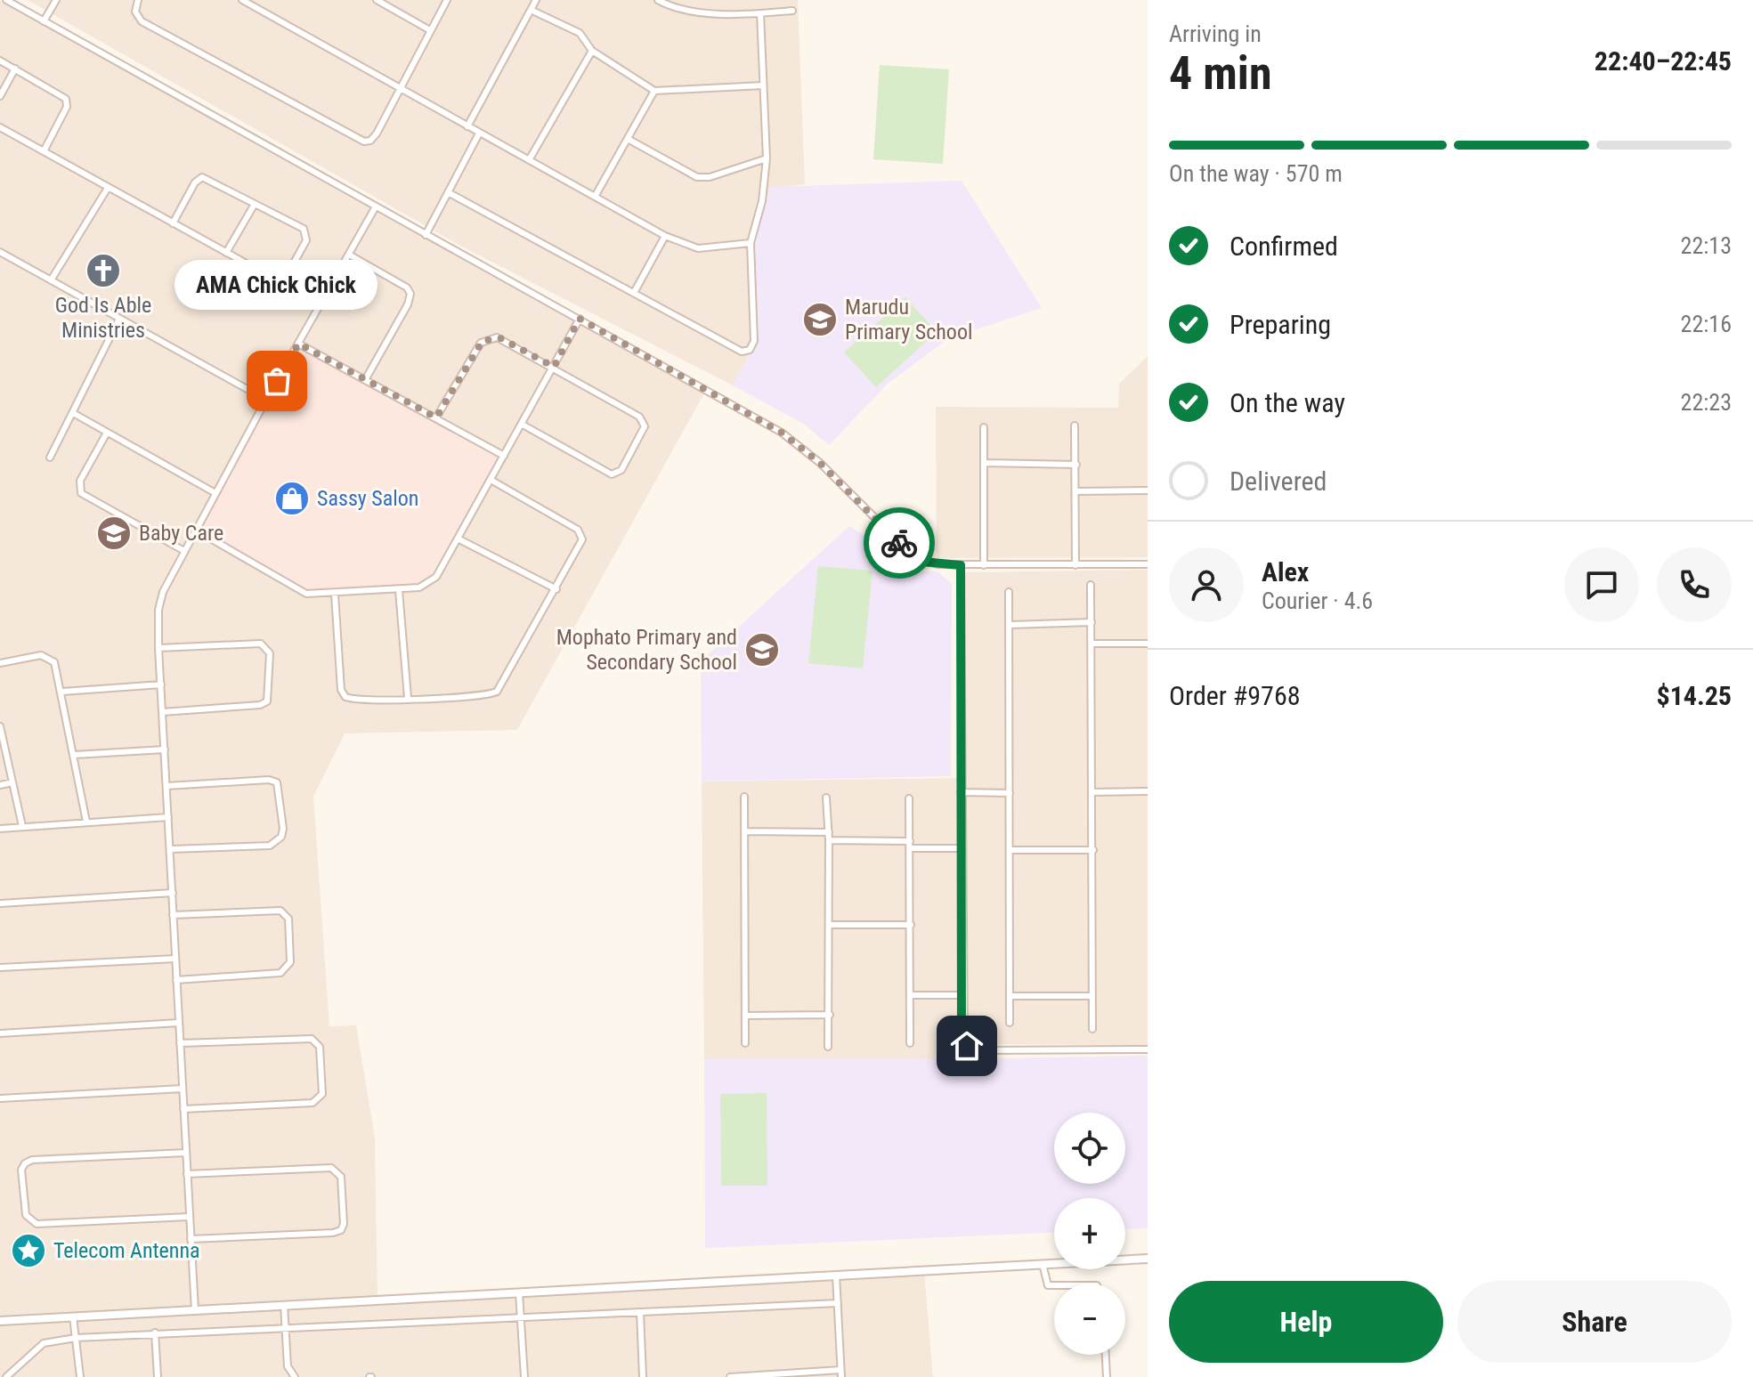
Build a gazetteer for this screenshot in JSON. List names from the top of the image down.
{
  "places": {
    "church": ["God Is Able Ministries"],
    "school or university": ["Marudu Primary School", "Baby Care", "Mophato Primary and Secondary School"],
    "other": ["AMA Chick Chick"],
    "shop": ["Sassy Salon"],
    "place": ["Telecom Antenna"]
  },
  "page": {
    "heading": ["4 min", "Arriving in", "22:40–22:45"],
    "panel": [
      "Alex",
      "Courier · 4.6",
      "Order #9768",
      "$14.25"
    ],
    "bar": "On the way · 570 m",
    "list": [
      ["Confirmed", "22:13"],
      ["Preparing", "22:16"],
      ["On the way", "22:23"],
      "Delivered"
    ],
    "bubble": "AMA Chick Chick",
    "map_buttons": ["+", "−"],
    "buttons": ["Help", "Share"]
  }
}
